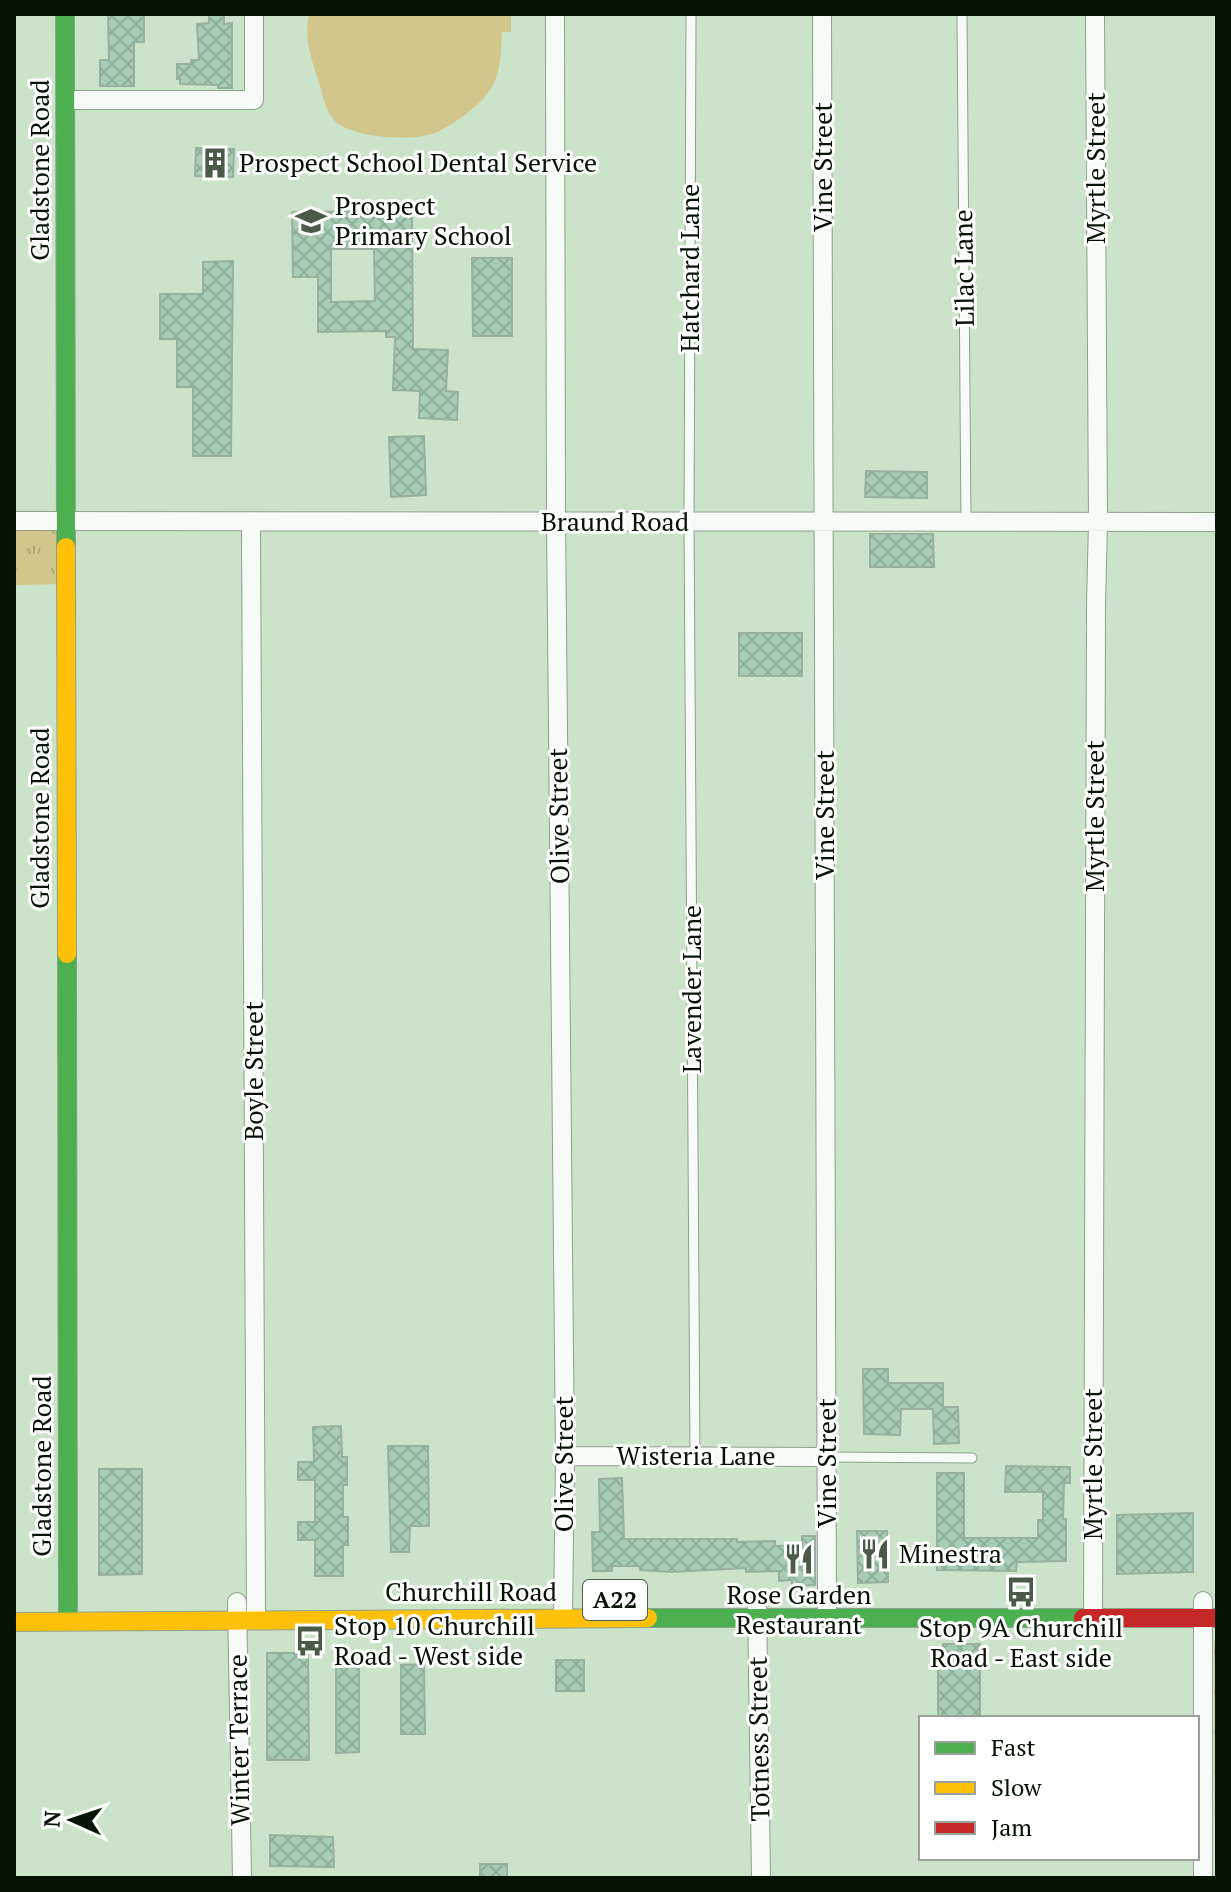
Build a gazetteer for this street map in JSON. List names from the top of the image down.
{
  "streets": {
    "main road": ["Gladstone Road", "Churchill Road", "A22"],
    "street": [
      "Vine Street",
      "Myrtle Street",
      "Braund Road",
      "Olive Street",
      "Boyle Street",
      "Wisteria Lane",
      "Totness Street",
      "Winter Terrace"
    ],
    "lane": ["Hatchard Lane", "Lilac Lane", "Lavender Lane"]
  },
  "crossings": [
    ["Vine Street", "Braund Road"],
    ["Vine Street", "Wisteria Lane"],
    ["Vine Street", "Churchill Road"],
    ["Myrtle Street", "Braund Road"],
    ["Myrtle Street", "Churchill Road"],
    ["Gladstone Road", "Braund Road"],
    ["Gladstone Road", "Churchill Road"],
    ["Hatchard Lane", "Braund Road"],
    ["Hatchard Lane", "Lavender Lane"],
    ["Lilac Lane", "Braund Road"],
    ["Braund Road", "Olive Street"],
    ["Braund Road", "Lavender Lane"],
    ["Braund Road", "Boyle Street"],
    ["Olive Street", "Wisteria Lane"],
    ["Olive Street", "Churchill Road"],
    ["Lavender Lane", "Wisteria Lane"],
    ["Boyle Street", "Churchill Road"],
    ["Churchill Road", "Totness Street"],
    ["Churchill Road", "Winter Terrace"]
  ],
  "places": {
    "building": ["Prospect School Dental Service"],
    "school or university": ["Prospect Primary School"],
    "restaurant": ["Minestra", "Rose Garden Restaurant"],
    "bus stop": ["Stop 9A Churchill Road - East side", "Stop 10 Churchill Road - West side"]
  },
  "legend": ["Fast", "Slow", "Jam"],
  "north": "left"
}
